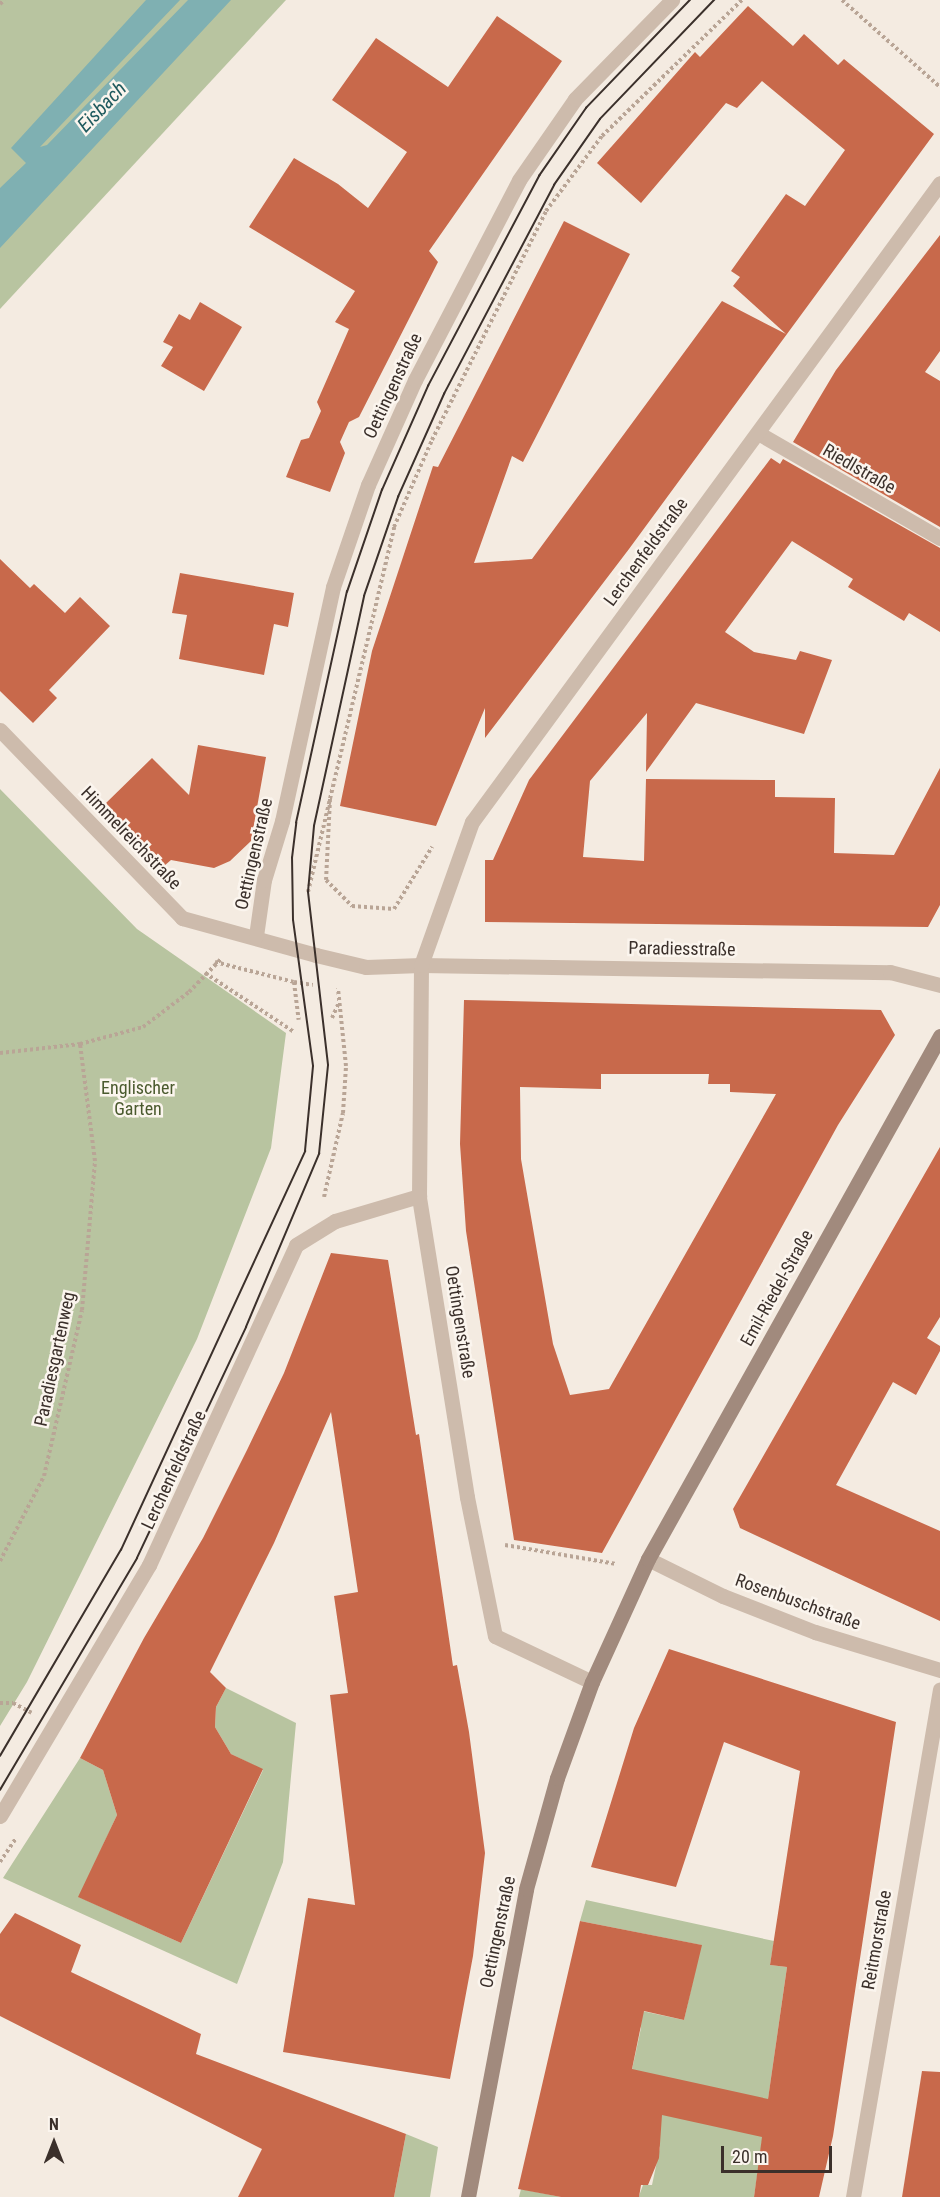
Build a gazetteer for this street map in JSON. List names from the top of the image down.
{
  "streets": {
    "main road": ["Oettingenstraße", "Emil-Riedel-Straße"],
    "street": [
      "Riedlstraße",
      "Lerchenfeldstraße",
      "Himmelreichstraße",
      "Paradiesstraße",
      "Rosenbuschstraße",
      "Reitmorstraße"
    ],
    "path": ["Paradiesgartenweg"]
  },
  "crossings": [
    ["Oettingenstraße", "Lerchenfeldstraße"],
    ["Oettingenstraße", "Himmelreichstraße"],
    ["Oettingenstraße", "Paradiesstraße"],
    ["Oettingenstraße", "Emil-Riedel-Straße"],
    ["Oettingenstraße", "Rosenbuschstraße"],
    ["Riedlstraße", "Lerchenfeldstraße"],
    ["Lerchenfeldstraße", "Paradiesstraße"],
    ["Emil-Riedel-Straße", "Rosenbuschstraße"]
  ],
  "water": ["Eisbach"],
  "parks": ["Englischer Garten"],
  "scale_bar": "20 m",
  "north": "top"
}
